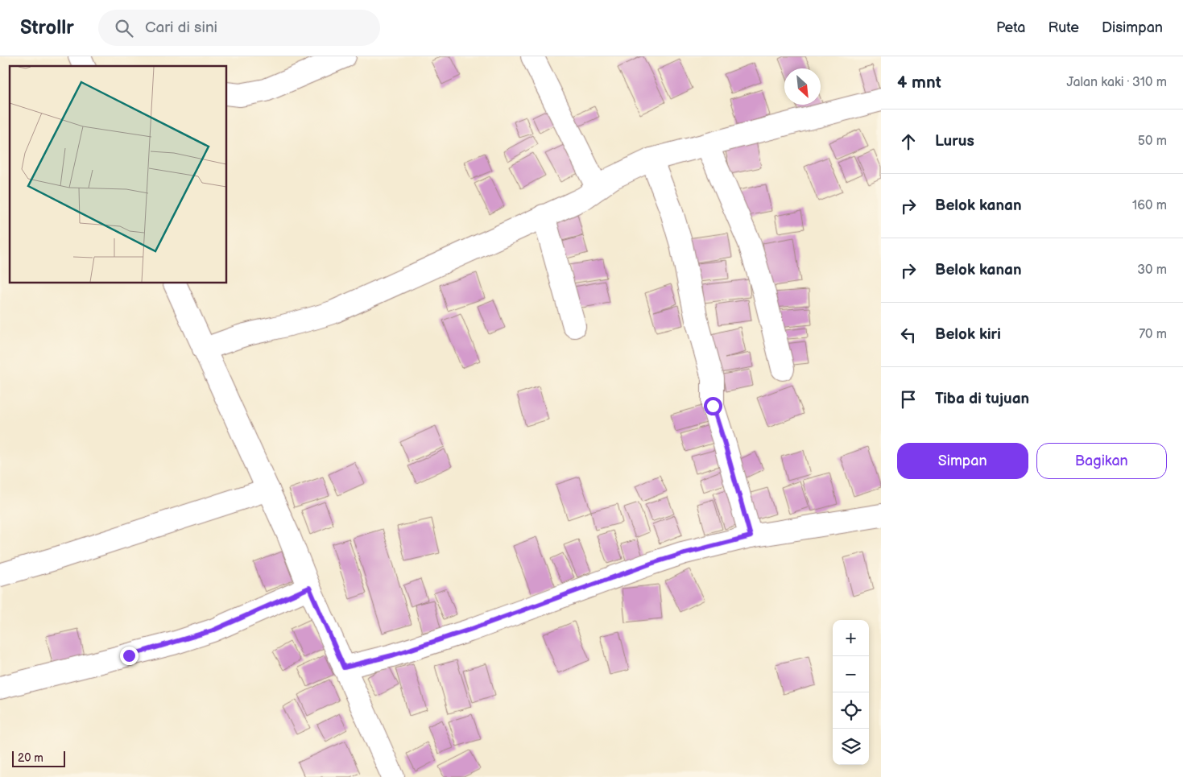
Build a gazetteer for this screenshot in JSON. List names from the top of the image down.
{
  "scale_bar": "20 m",
  "north": "bottom right",
  "page": {
    "header": "Strollr",
    "search": "Cari di sini",
    "nav": ["Peta", "Rute", "Disimpan"],
    "heading": ["4 mnt", "Jalan kaki · 310 m"],
    "list": [
      ["Lurus", "50 m"],
      ["Belok kanan", "160 m"],
      ["Belok kanan", "30 m"],
      ["Belok kiri", "70 m"],
      "Tiba di tujuan"
    ],
    "buttons": ["Simpan", "Bagikan"],
    "map_buttons": ["+", "−"],
    "scale": "20 m"
  }
}
